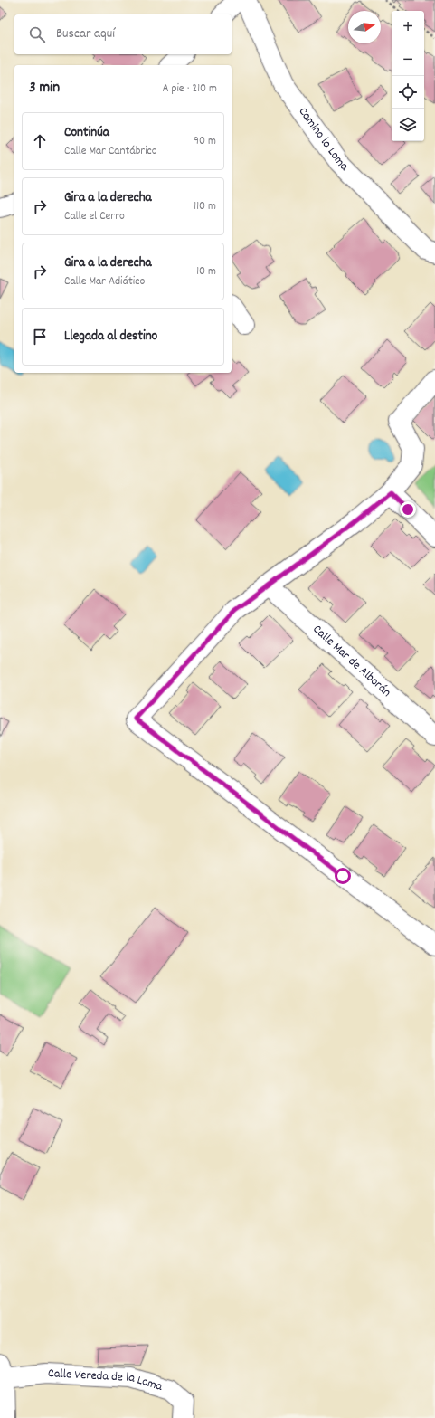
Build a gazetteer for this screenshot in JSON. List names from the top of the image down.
{
  "streets": {
    "street": ["Camino la Loma", "Calle Mar de Alborán", "Calle Vereda de la Loma"]
  },
  "north": "right",
  "page": {
    "map_buttons": ["+", "−"],
    "search": "Buscar aquí",
    "heading": ["3 min", "A pie · 210 m"],
    "list": [
      ["Continúa", "Calle Mar Cantábrico", "90 m"],
      ["Gira a la derecha", "Calle el Cerro", "110 m"],
      ["Gira a la derecha", "Calle Mar Adiático", "10 m"],
      "Llegada al destino"
    ]
  }
}
